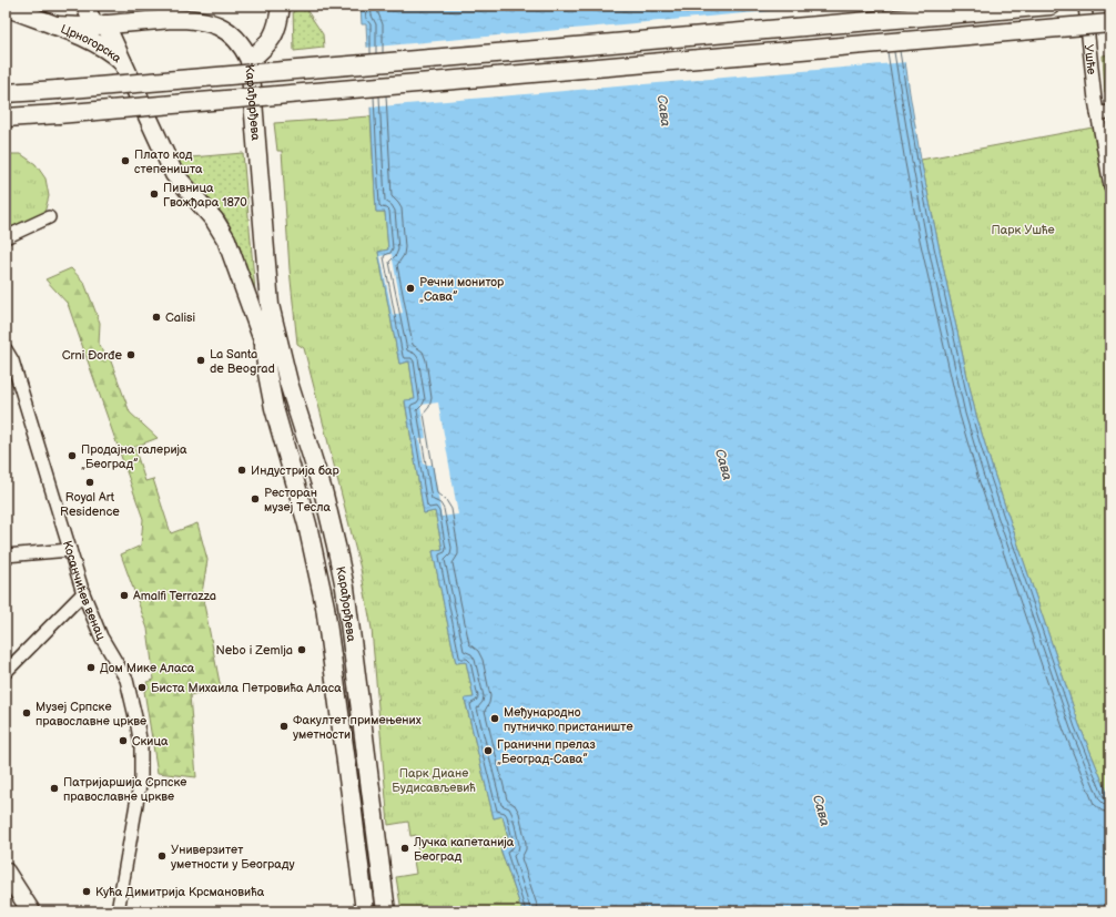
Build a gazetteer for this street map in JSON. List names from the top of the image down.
{
  "streets": {
    "main road": ["Црногорска", "Карађорђева"],
    "street": ["Ушће", "Косанчићев венац"]
  },
  "crossings": [
    ["Црногорска", "Карађорђева"]
  ],
  "water": ["Сава"],
  "parks": ["Парк Ушће", "Парк Диане Будисављевић"],
  "places": [
    "Плато код степеништа",
    "Пивница Гвожђара 1870",
    "Речни монитор „Сава”",
    "Calisi",
    "Crni Đorđe",
    "La Santa de Beograd",
    "Продајна галерија „Београд”",
    "Индустрија бар",
    "Royal Art Residence",
    "Ресторан музеј Тесла",
    "Amalfi Terrazza",
    "Nebo i Zemlja",
    "Дом Мике Аласа",
    "Биста Михаила Петровића Аласа",
    "Музеј Српске православне цркве",
    "Међународно путничко пристаниште",
    "Факултет примењених уметности",
    "Скица",
    "Гранични прелаз „Београд-Сава”",
    "Патријаршија Српске православне цркве",
    "Лучка капетанија Београд",
    "Универзитет уметности у Београду",
    "Кућа Димитрија Крсмановића"
  ]
}
